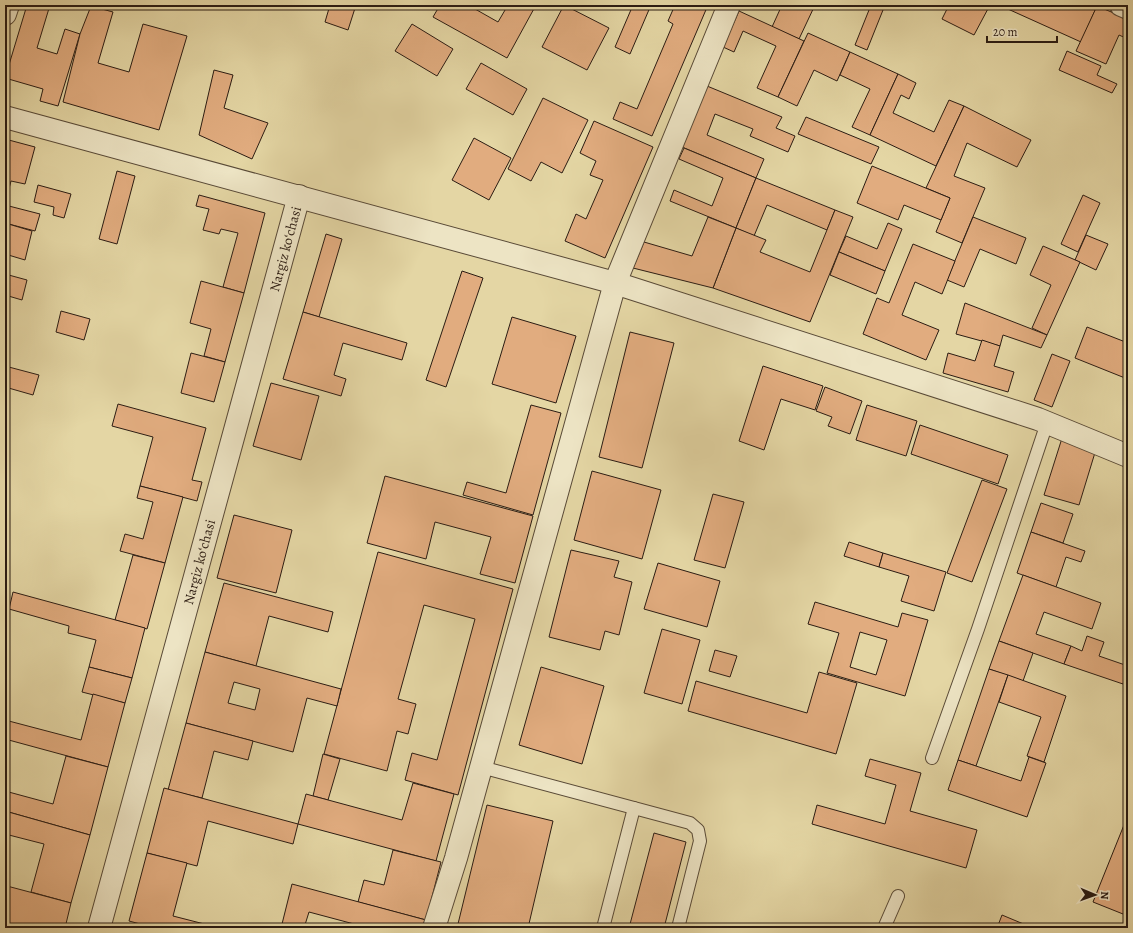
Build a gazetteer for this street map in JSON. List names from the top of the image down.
{
  "streets": {
    "street": ["Nargiz koʻchasi"]
  },
  "scale_bar": "20 m",
  "north": "right"
}
